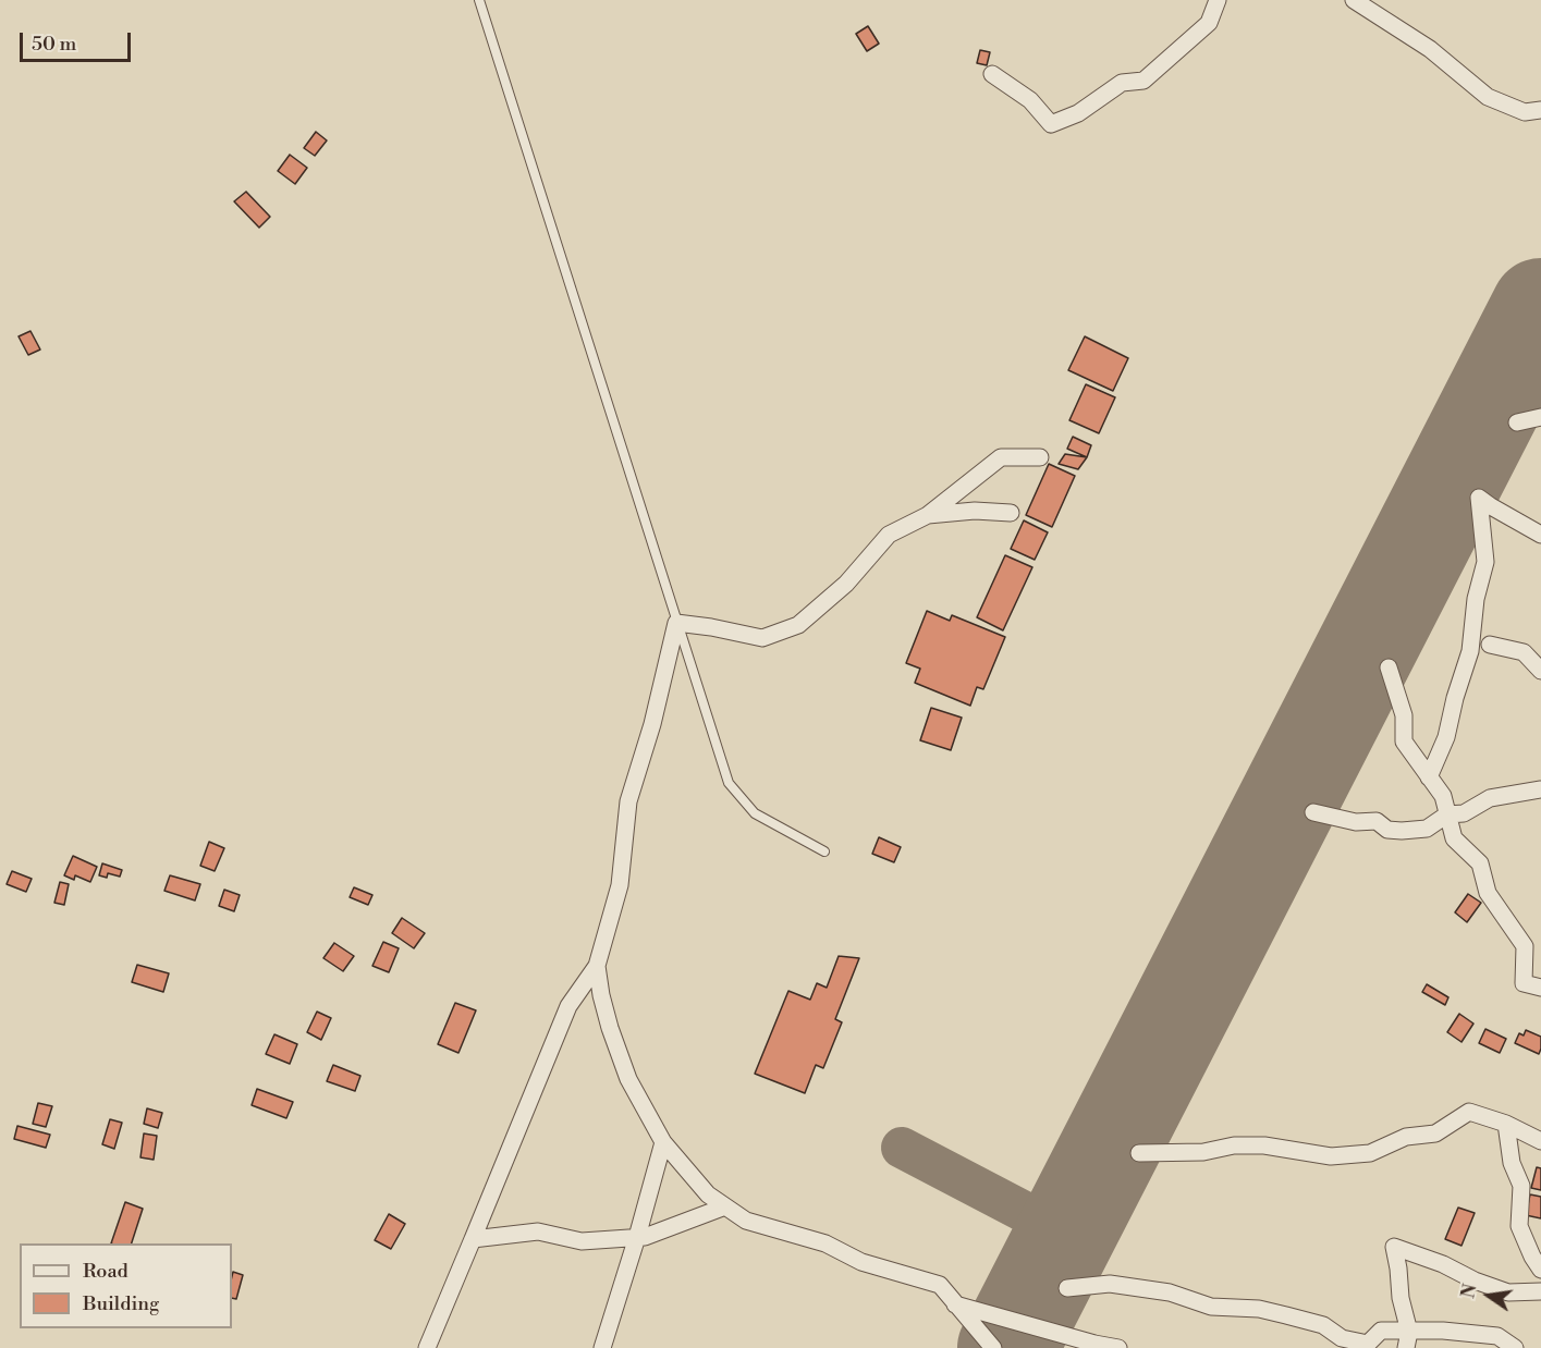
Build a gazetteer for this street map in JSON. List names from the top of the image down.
{
  "legend": ["Road", "Building"],
  "scale_bar": "50 m",
  "north": "left"
}
